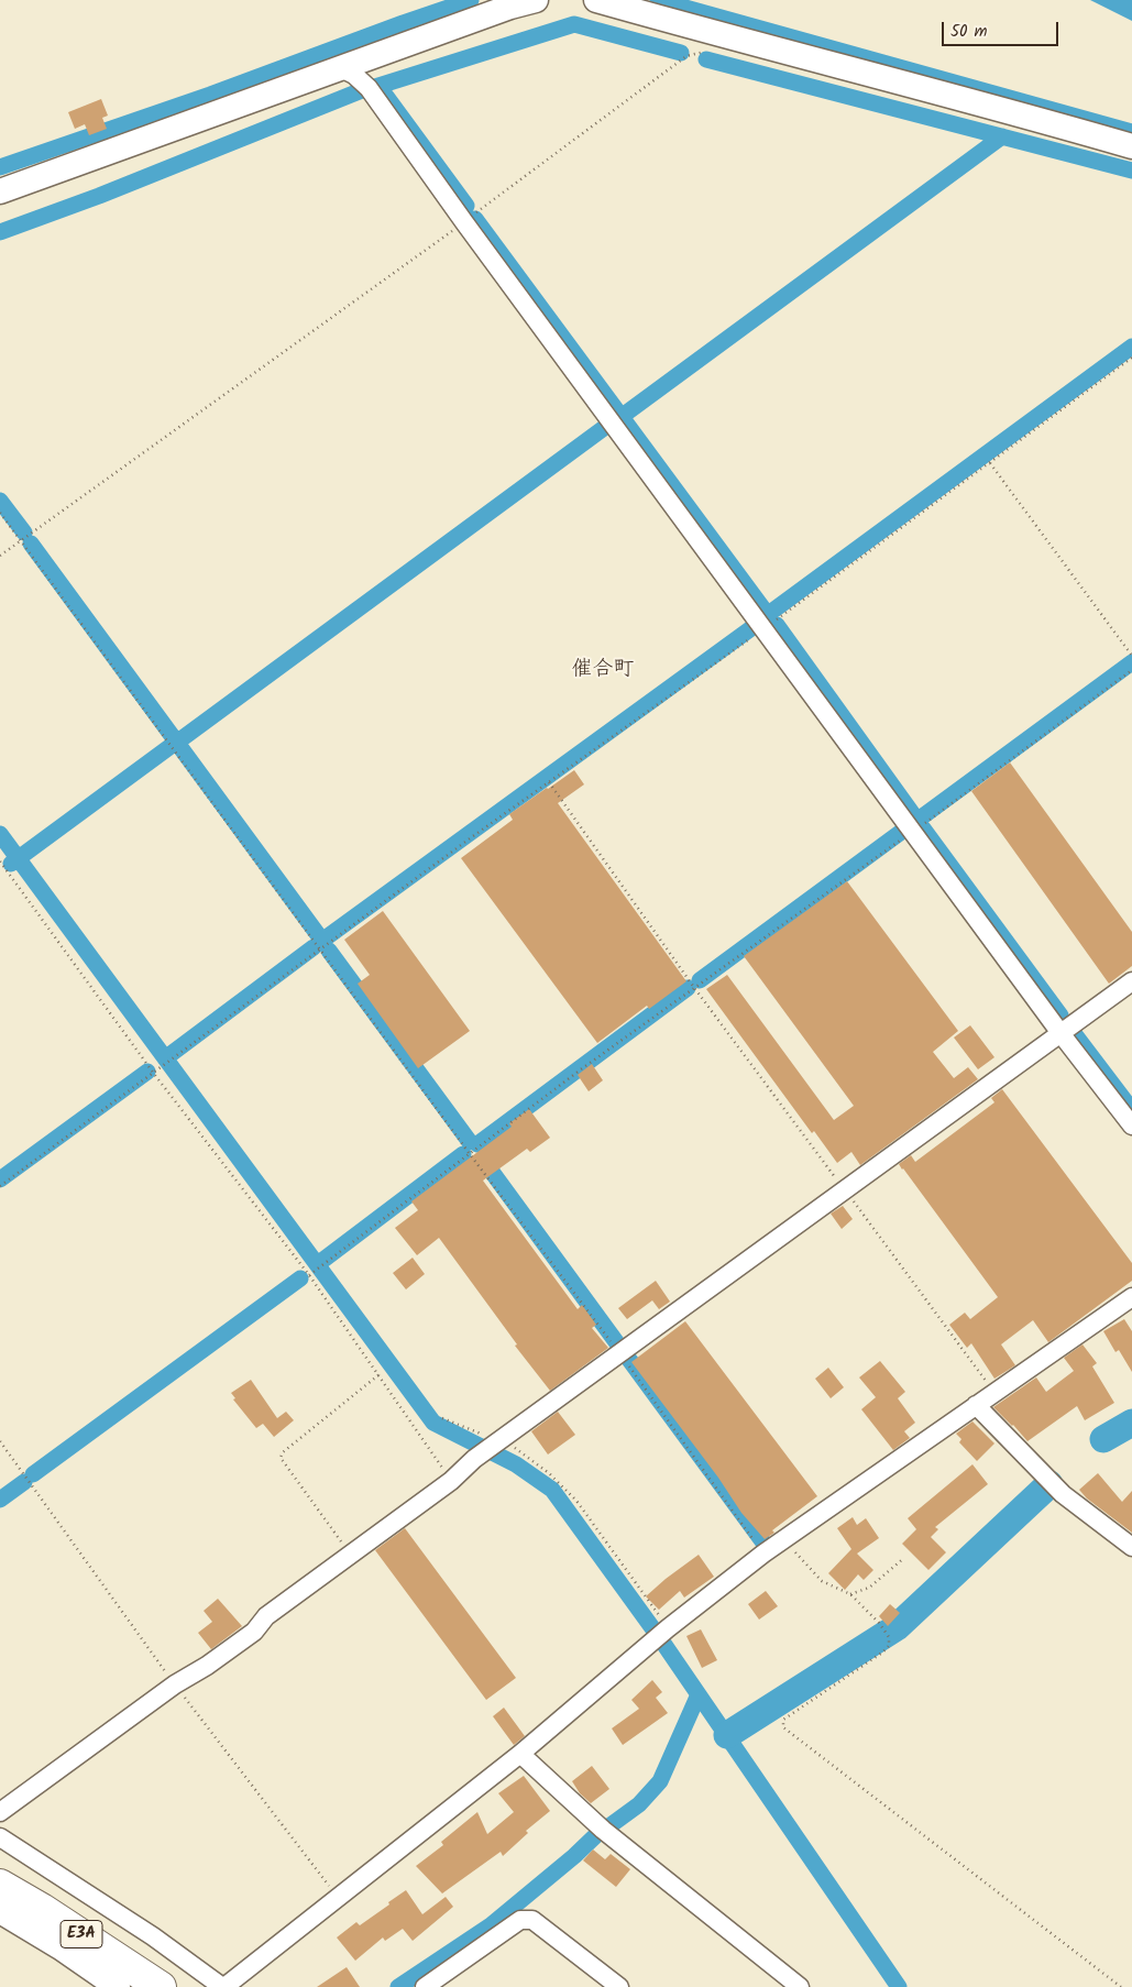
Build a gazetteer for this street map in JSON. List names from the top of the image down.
{
  "streets": {
    "highway": ["E3A"]
  },
  "districts": ["催合町"],
  "scale_bar": "50 m"
}
